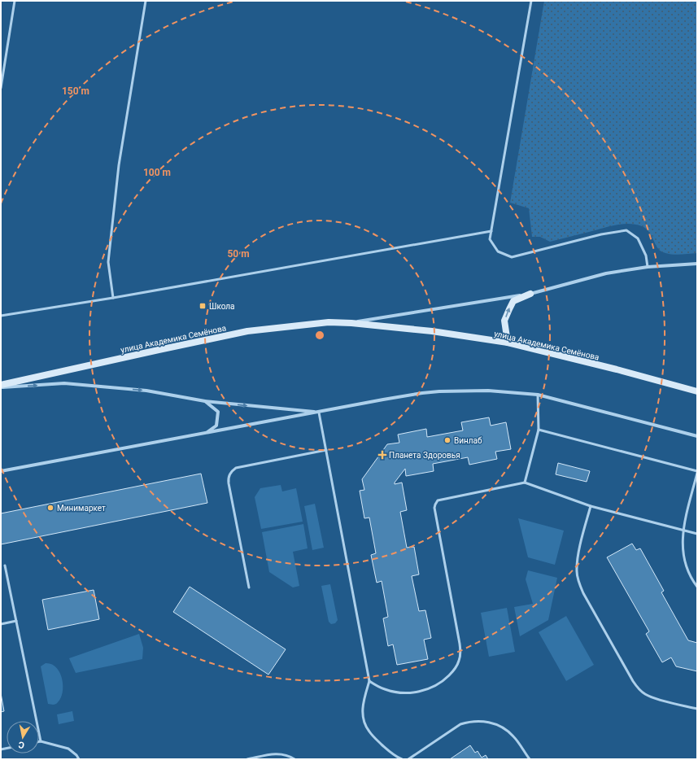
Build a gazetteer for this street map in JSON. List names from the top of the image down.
{
  "streets": {
    "main road": ["улица Академика Семёнова"]
  },
  "places": {
    "transit": ["Школа"],
    "other": ["Винлаб", "Минимаркет"],
    "health": ["Планета Здоровья"]
  },
  "north": "bottom",
  "rings": ["150 m", "100 m", "50 m"]
}
